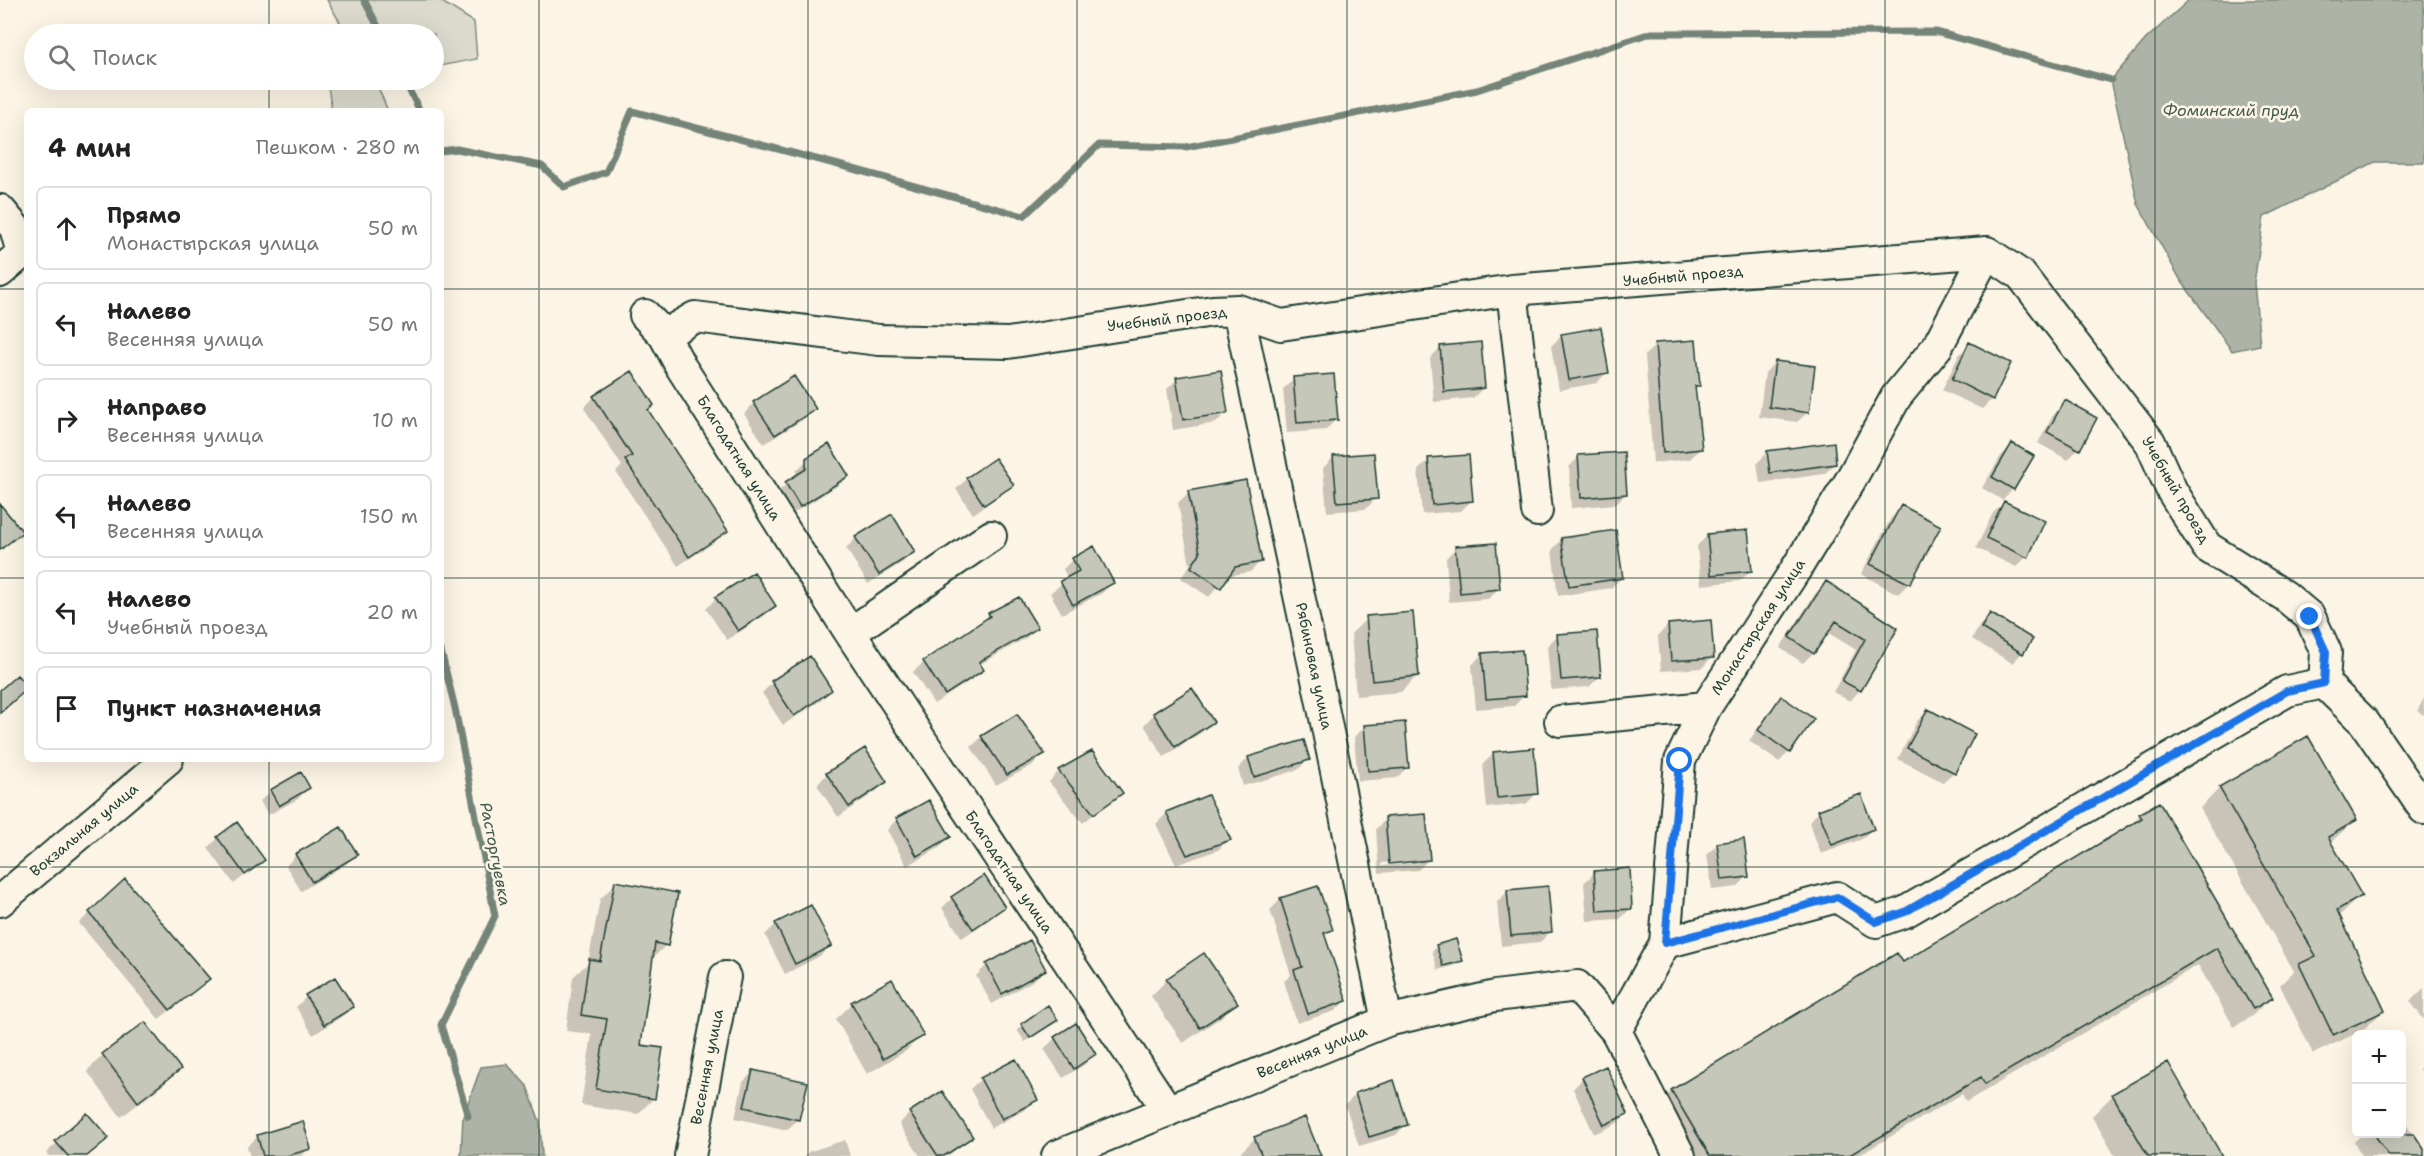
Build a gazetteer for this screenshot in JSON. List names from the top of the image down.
{
  "streets": {
    "street": [
      "Учебный проезд",
      "Благодатная улица",
      "Монастырская улица",
      "Рябиновая улица",
      "Вокзальная улица",
      "Весенняя улица"
    ]
  },
  "crossings": [
    ["Учебный проезд", "Благодатная улица"],
    ["Учебный проезд", "Монастырская улица"],
    ["Учебный проезд", "Рябиновая улица"],
    ["Благодатная улица", "Весенняя улица"],
    ["Монастырская улица", "Весенняя улица"],
    ["Рябиновая улица", "Весенняя улица"]
  ],
  "water": ["Фоминский пруд", "Расторгуевка"],
  "page": {
    "search": "Поиск",
    "heading": ["4 мин", "Пешком · 280 m"],
    "list": [
      ["Прямо", "Монастырская улица", "50 m"],
      ["Налево", "Весенняя улица", "50 m"],
      ["Направо", "Весенняя улица", "10 m"],
      ["Налево", "Весенняя улица", "150 m"],
      ["Налево", "Учебный проезд", "20 m"],
      "Пункт назначения"
    ],
    "map_buttons": ["+", "−"]
  }
}
